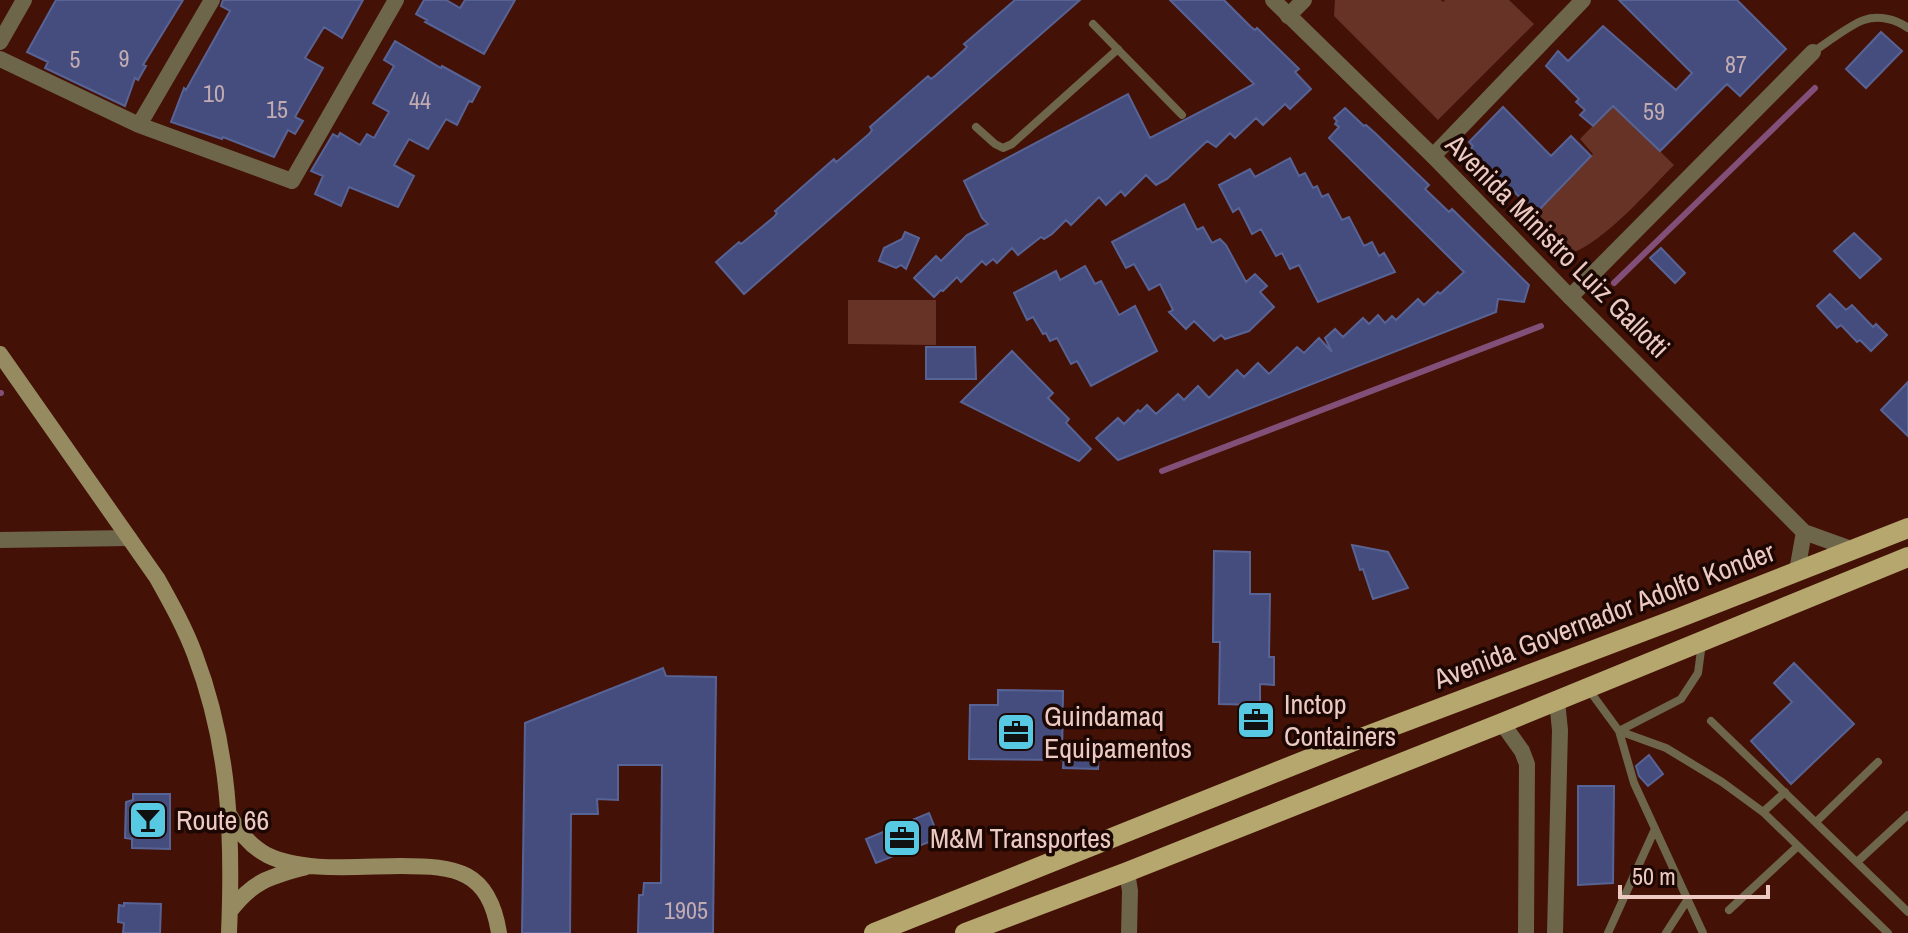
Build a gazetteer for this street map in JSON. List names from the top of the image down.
{
  "streets": {
    "main road": ["Avenida Governador Adolfo Konder"],
    "street": ["Avenida Ministro Luiz Gallotti"]
  },
  "crossings": [
    ["Avenida Ministro Luiz Gallotti", "Avenida Governador Adolfo Konder"]
  ],
  "places": {
    "office": ["Inctop Containers", "Guindamaq Equipamentos", "M&M Transportes"],
    "bar": ["Route 66"]
  },
  "house_numbers": [
    "9",
    "5",
    "87",
    "10",
    "44",
    "15",
    "59",
    "1905"
  ],
  "scale_bar": "50 m"
}
